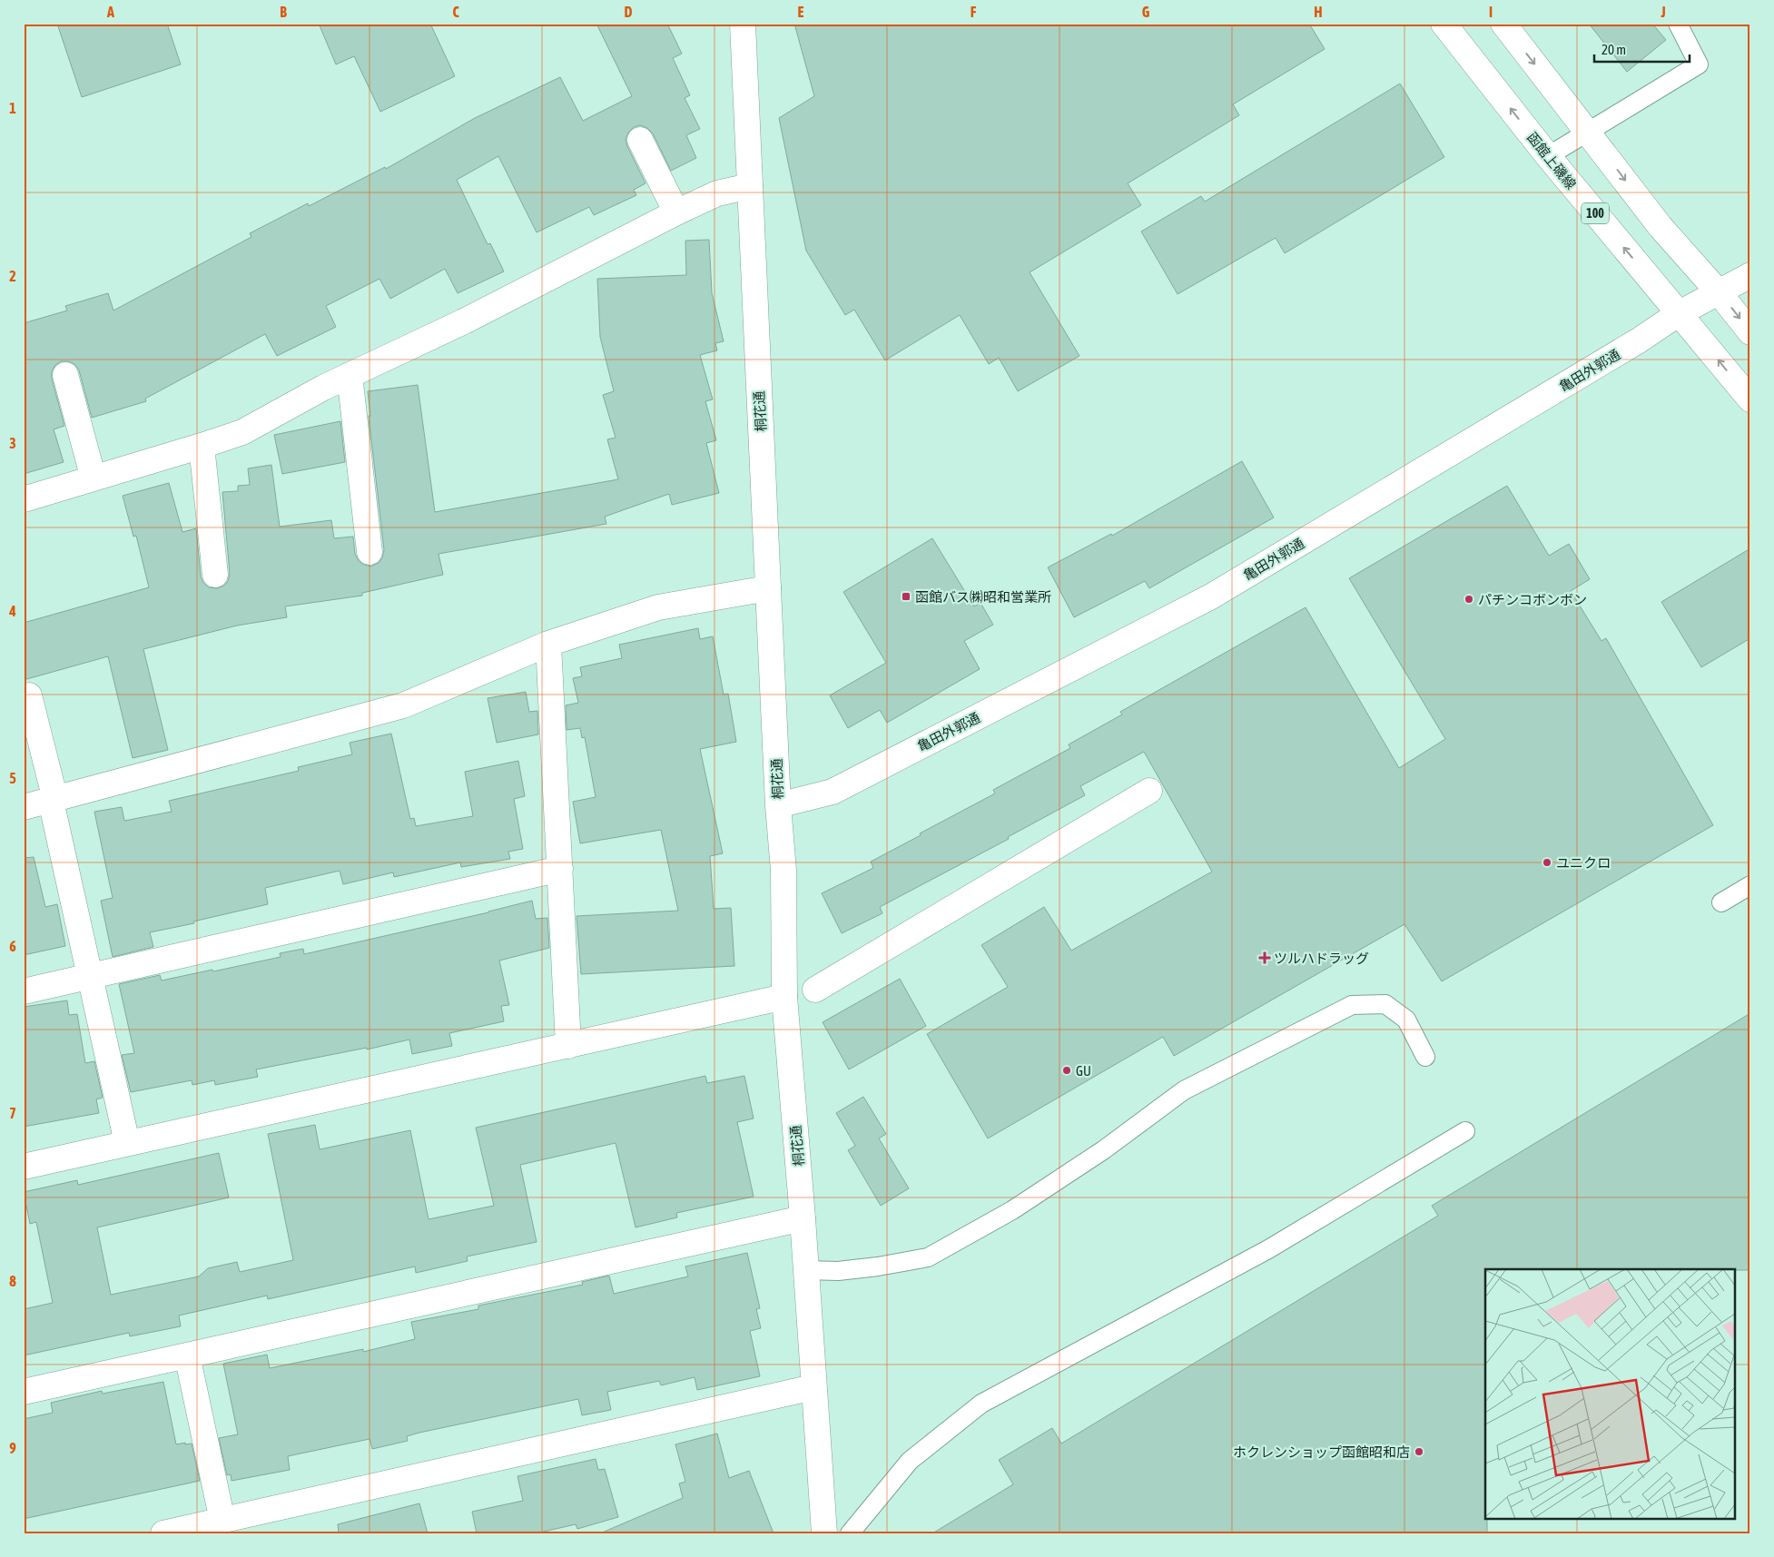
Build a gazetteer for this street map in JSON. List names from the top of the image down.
{
  "streets": {
    "street": [
      "函館上磯線",
      "100",
      "亀田外郭通",
      "桐花通"
    ]
  },
  "crossings": [
    ["函館上磯線", "亀田外郭通"],
    ["亀田外郭通", "桐花通"]
  ],
  "places": {
    "transit": ["函館バス㈱昭和営業所"],
    "other": [
      "パチンコボンボン",
      "ユニクロ",
      "GU",
      "ホクレンショップ函館昭和店"
    ],
    "health": ["ツルハドラッグ"]
  },
  "scale_bar": "20 m",
  "grid": {
    "columns": [
      "A",
      "B",
      "C",
      "D",
      "E",
      "F",
      "G",
      "H",
      "I",
      "J"
    ],
    "rows": [
      "1",
      "2",
      "3",
      "4",
      "5",
      "6",
      "7",
      "8",
      "9"
    ]
  }
}
